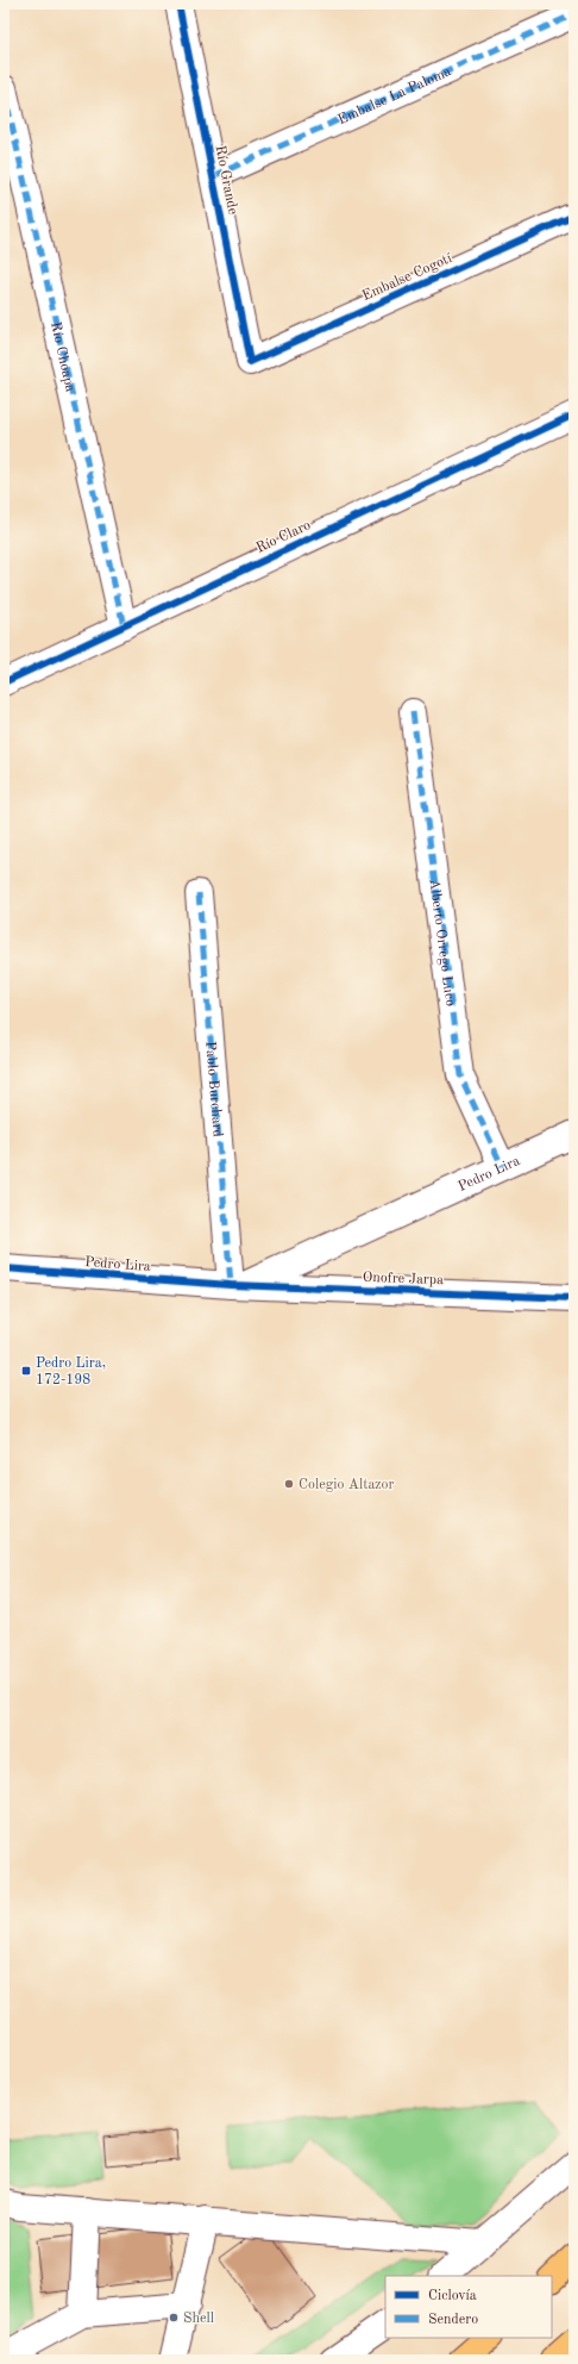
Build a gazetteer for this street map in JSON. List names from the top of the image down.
{
  "streets": {
    "street": [
      "Embalse La Paloma",
      "Río Grande",
      "Embalse Cogotí",
      "Río Choapa",
      "Río Claro",
      "Alberto Orrego Luco",
      "Pablo Burchard",
      "Pedro Lira",
      "Onofre Jarpa"
    ]
  },
  "crossings": [
    ["Embalse La Paloma", "Río Grande"],
    ["Río Grande", "Embalse Cogotí"],
    ["Río Choapa", "Río Claro"],
    ["Alberto Orrego Luco", "Pedro Lira"],
    ["Pablo Burchard", "Pedro Lira"],
    ["Pablo Burchard", "Onofre Jarpa"],
    ["Pedro Lira", "Onofre Jarpa"]
  ],
  "places": {
    "transit": ["Pedro Lira, 172-198"],
    "other": ["Colegio Altazor", "Shell"]
  },
  "legend": ["Ciclovía", "Sendero"]
}
